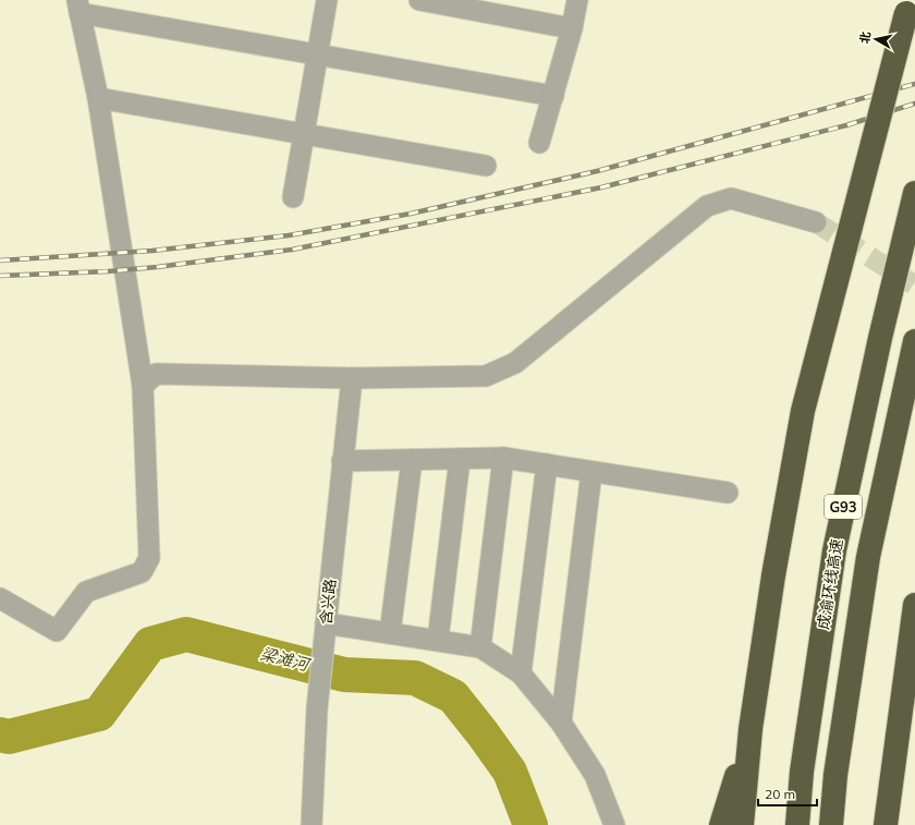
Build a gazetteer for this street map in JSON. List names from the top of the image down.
{
  "streets": {
    "highway": ["G93", "成渝环线高速"],
    "street": ["含兴路"]
  },
  "water": ["梁滩河"],
  "scale_bar": "20 m",
  "north": "left"
}
